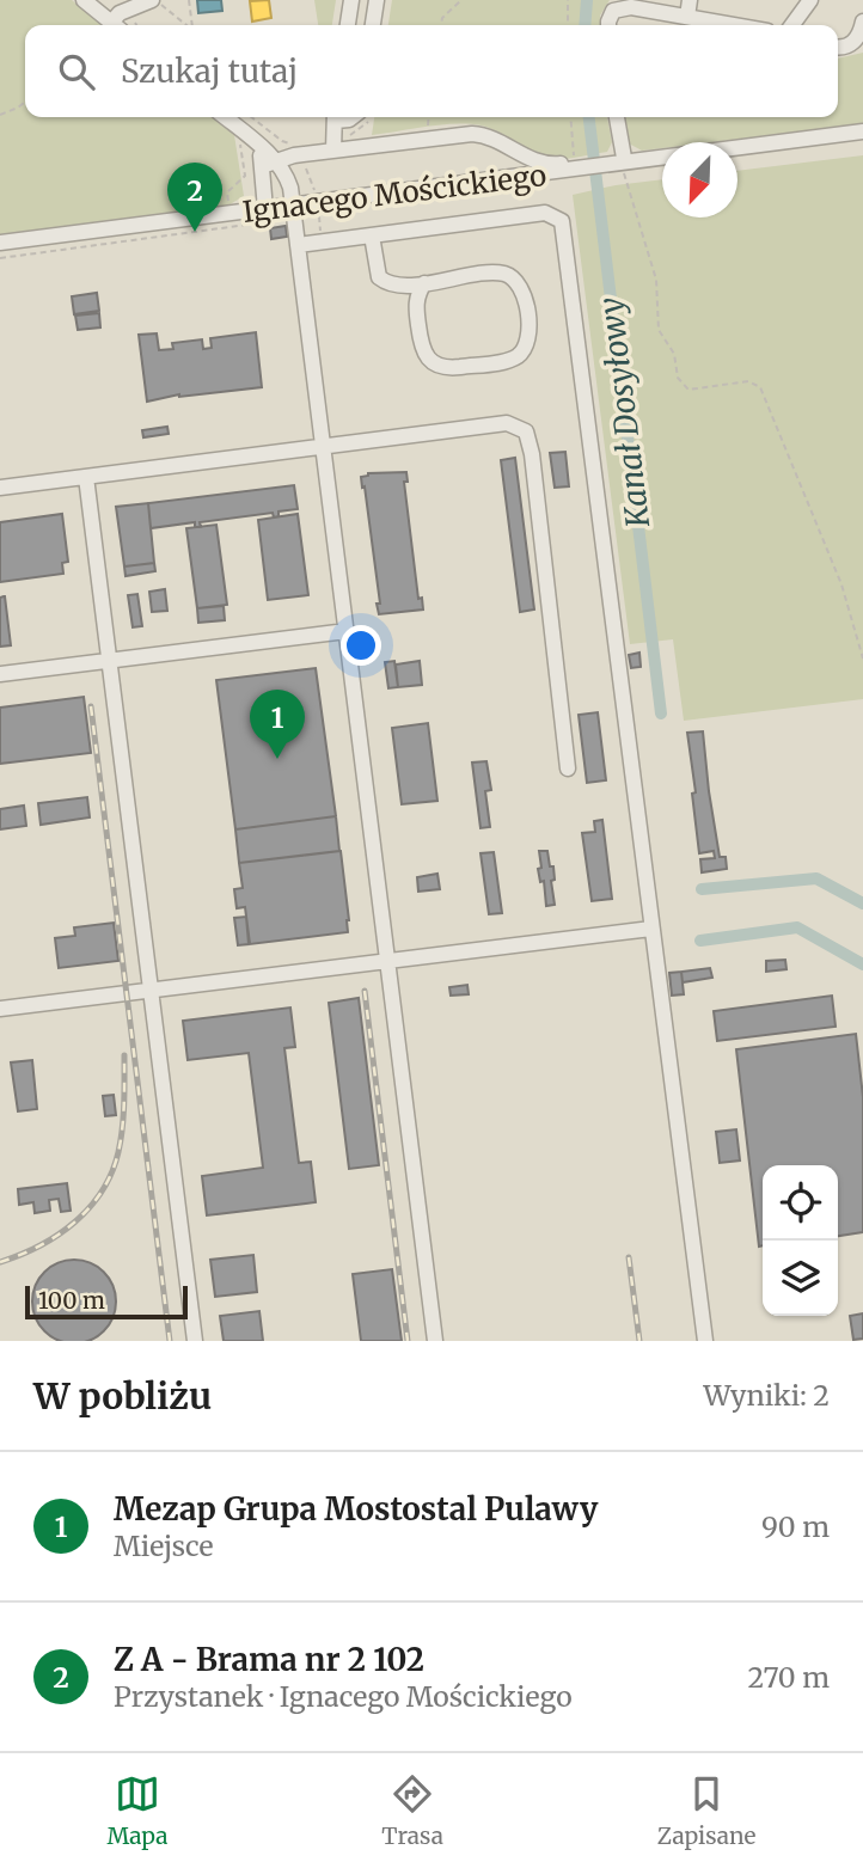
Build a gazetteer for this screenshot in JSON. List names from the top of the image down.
{
  "streets": {
    "street": ["Ignacego Mościckiego"]
  },
  "water": ["Kanał Dosyłowy"],
  "scale_bar": "100 m",
  "north": "bottom left",
  "page": {
    "search": "Szukaj tutaj",
    "pins": ["2", "1"],
    "scale": "100 m",
    "heading": ["W pobliżu", "Wyniki: 2"],
    "list": [
      {
        "mark": "1",
        "name": "Mezap Grupa Mostostal Pulawy",
        "note": "Miejsce",
        "value": "90 m"
      },
      {
        "mark": "2",
        "name": "Z A - Brama nr 2 102",
        "note": "Przystanek · Ignacego Mościckiego",
        "value": "270 m"
      }
    ],
    "nav": ["Mapa", "Trasa", "Zapisane"]
  }
}
